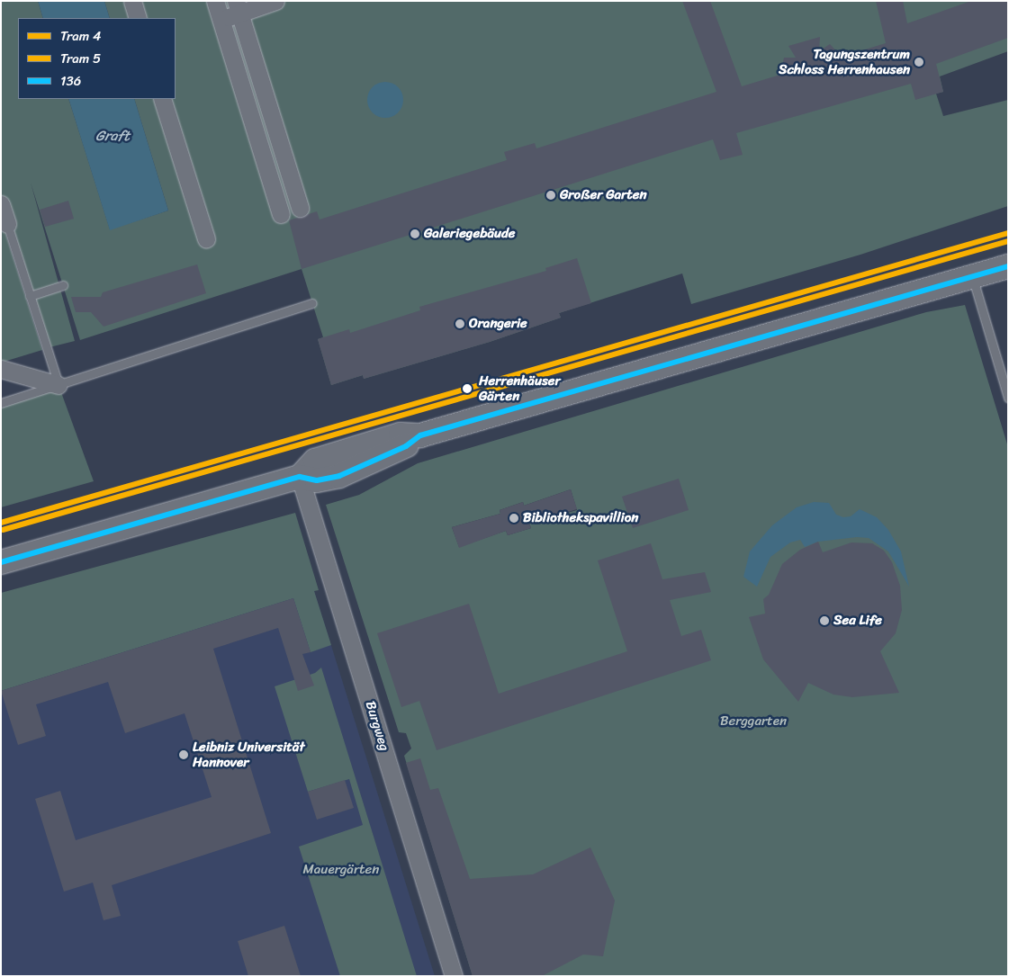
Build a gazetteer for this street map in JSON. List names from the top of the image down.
{
  "streets": {
    "street": ["Burgweg"]
  },
  "water": ["Graft"],
  "parks": ["Berggarten", "Mauergärten"],
  "places": [
    "Tagungszentrum Schloss Herrenhausen",
    "Großer Garten",
    "Galeriegebäude",
    "Orangerie",
    "Herrenhäuser Gärten",
    "Bibliothekspavillion",
    "Sea Life",
    "Leibniz Universität Hannover"
  ],
  "lines": ["tram line 4", "tram line 5", "transit line 136"],
  "legend": ["Tram 4", "Tram 5", "136"]
}
